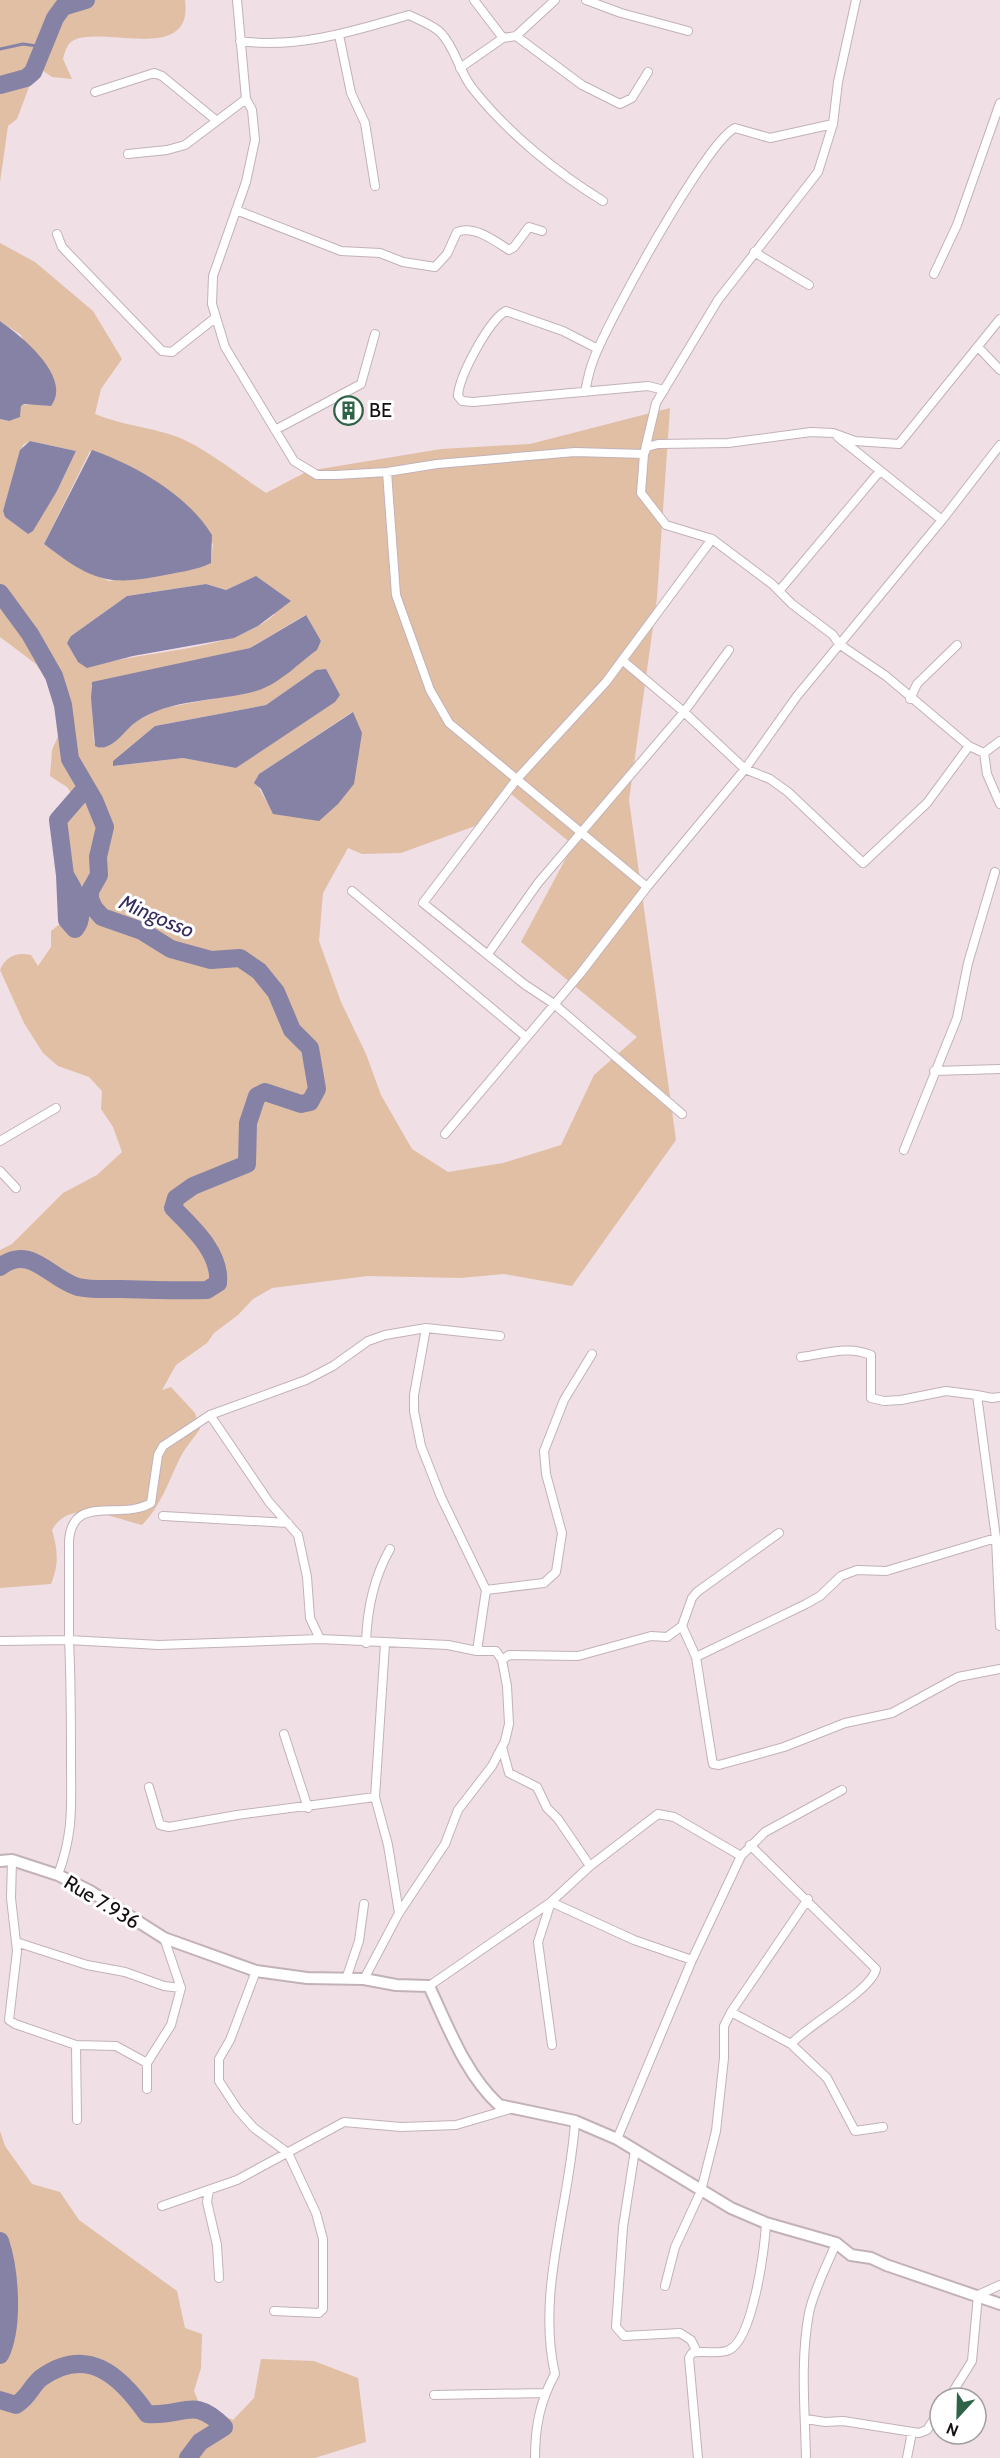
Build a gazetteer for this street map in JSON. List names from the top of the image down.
{
  "streets": {
    "street": ["Rue 7.936"]
  },
  "water": ["Mingosso"],
  "places": {
    "building": ["BE"]
  },
  "north": "bottom"
}
